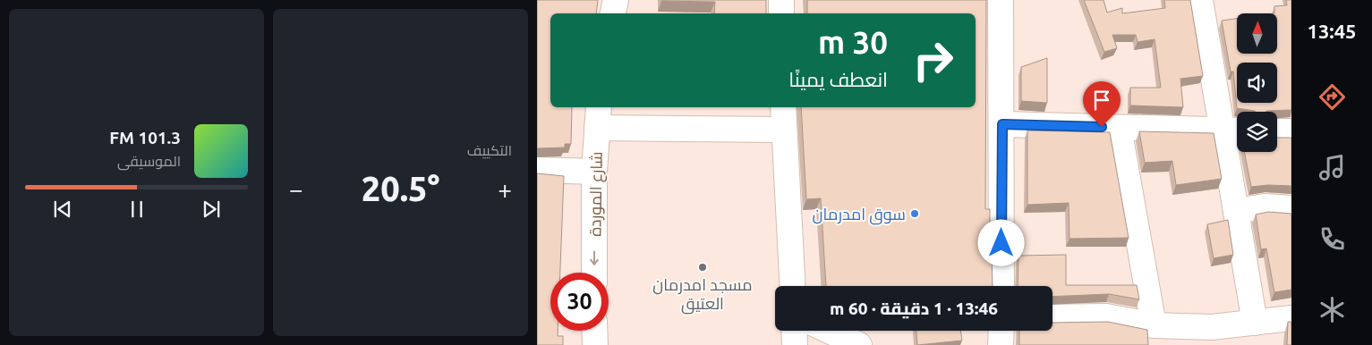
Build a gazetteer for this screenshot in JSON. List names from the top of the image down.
{
  "streets": {
    "street": ["شارع الموردة"]
  },
  "places": ["سوق امدرمان", "مسجد امدرمان العتيق"],
  "north": "top",
  "page": {
    "tabs": "13:45",
    "tile": "التكييف",
    "turn": ["30 m", "انعطف يمينًا"],
    "song": ["101.3 FM", "الموسيقى"],
    "heat": ["−", "20.5°", "+"],
    "limit": "30",
    "trip": "13:46 · 1 دقيقة · 60 m"
  }
}
